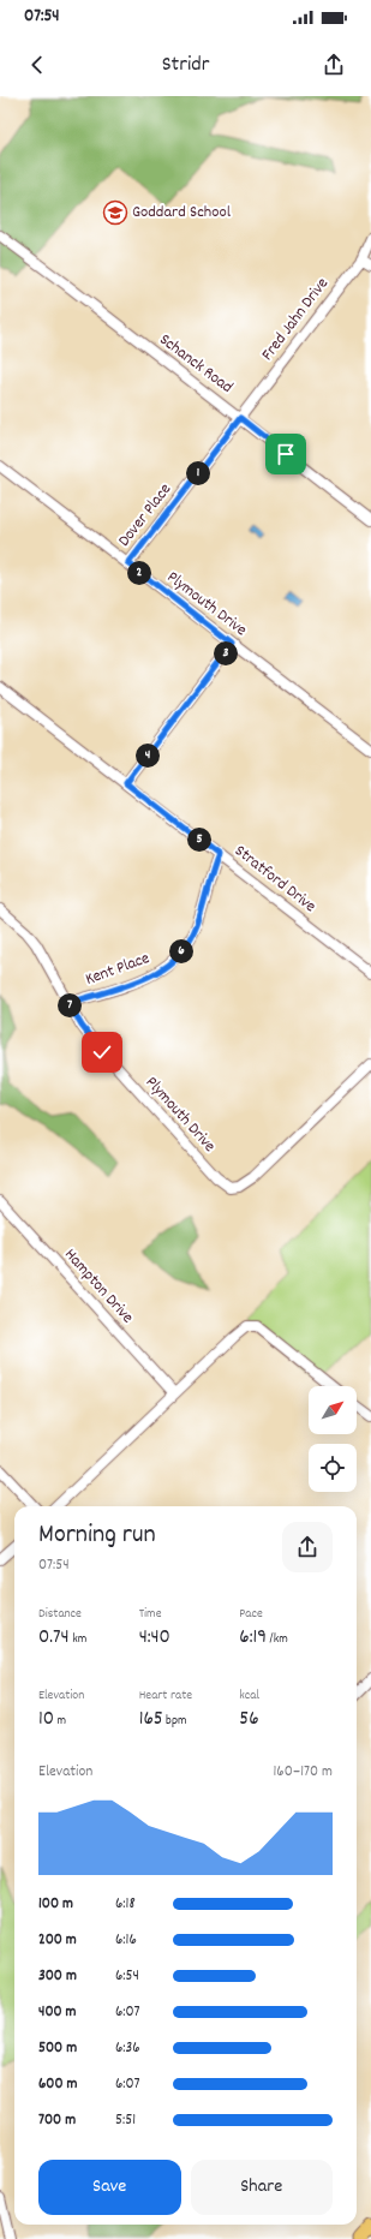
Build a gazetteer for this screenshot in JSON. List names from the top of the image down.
{
  "streets": {
    "street": [
      "Fred Jahn Drive",
      "Schanck Road",
      "Dover Place",
      "Plymouth Drive",
      "Stratford Drive",
      "Kent Place",
      "Hampton Drive"
    ]
  },
  "crossings": [
    ["Fred Jahn Drive", "Schanck Road"],
    ["Fred Jahn Drive", "Dover Place"],
    ["Schanck Road", "Dover Place"],
    ["Dover Place", "Plymouth Drive"],
    ["Plymouth Drive", "Kent Place"],
    ["Stratford Drive", "Kent Place"]
  ],
  "places": {
    "school or university": ["Goddard School"]
  },
  "north": "top right",
  "page": {
    "status": "07:54",
    "header": "Stridr",
    "pins": [
      "1",
      "2",
      "3",
      "4",
      "5",
      "6",
      "7"
    ],
    "heading": ["Morning run", "07:54"],
    "stats": [
      ["Distance", "0.74 km"],
      ["Time", "4:40"],
      ["Pace", "6:19 /km"],
      ["Elevation", "10 m"],
      ["Heart rate", "165 bpm"],
      ["kcal", "56"]
    ],
    "chart": ["Elevation", "160–170 m"],
    "list": [
      {
        "name": "100 m",
        "note": "6:18"
      },
      {
        "name": "200 m",
        "note": "6:16"
      },
      {
        "name": "300 m",
        "note": "6:54"
      },
      {
        "name": "400 m",
        "note": "6:07"
      },
      {
        "name": "500 m",
        "note": "6:36"
      },
      {
        "name": "600 m",
        "note": "6:07"
      },
      {
        "name": "700 m",
        "note": "5:51"
      }
    ],
    "buttons": ["Save", "Share"]
  }
}
